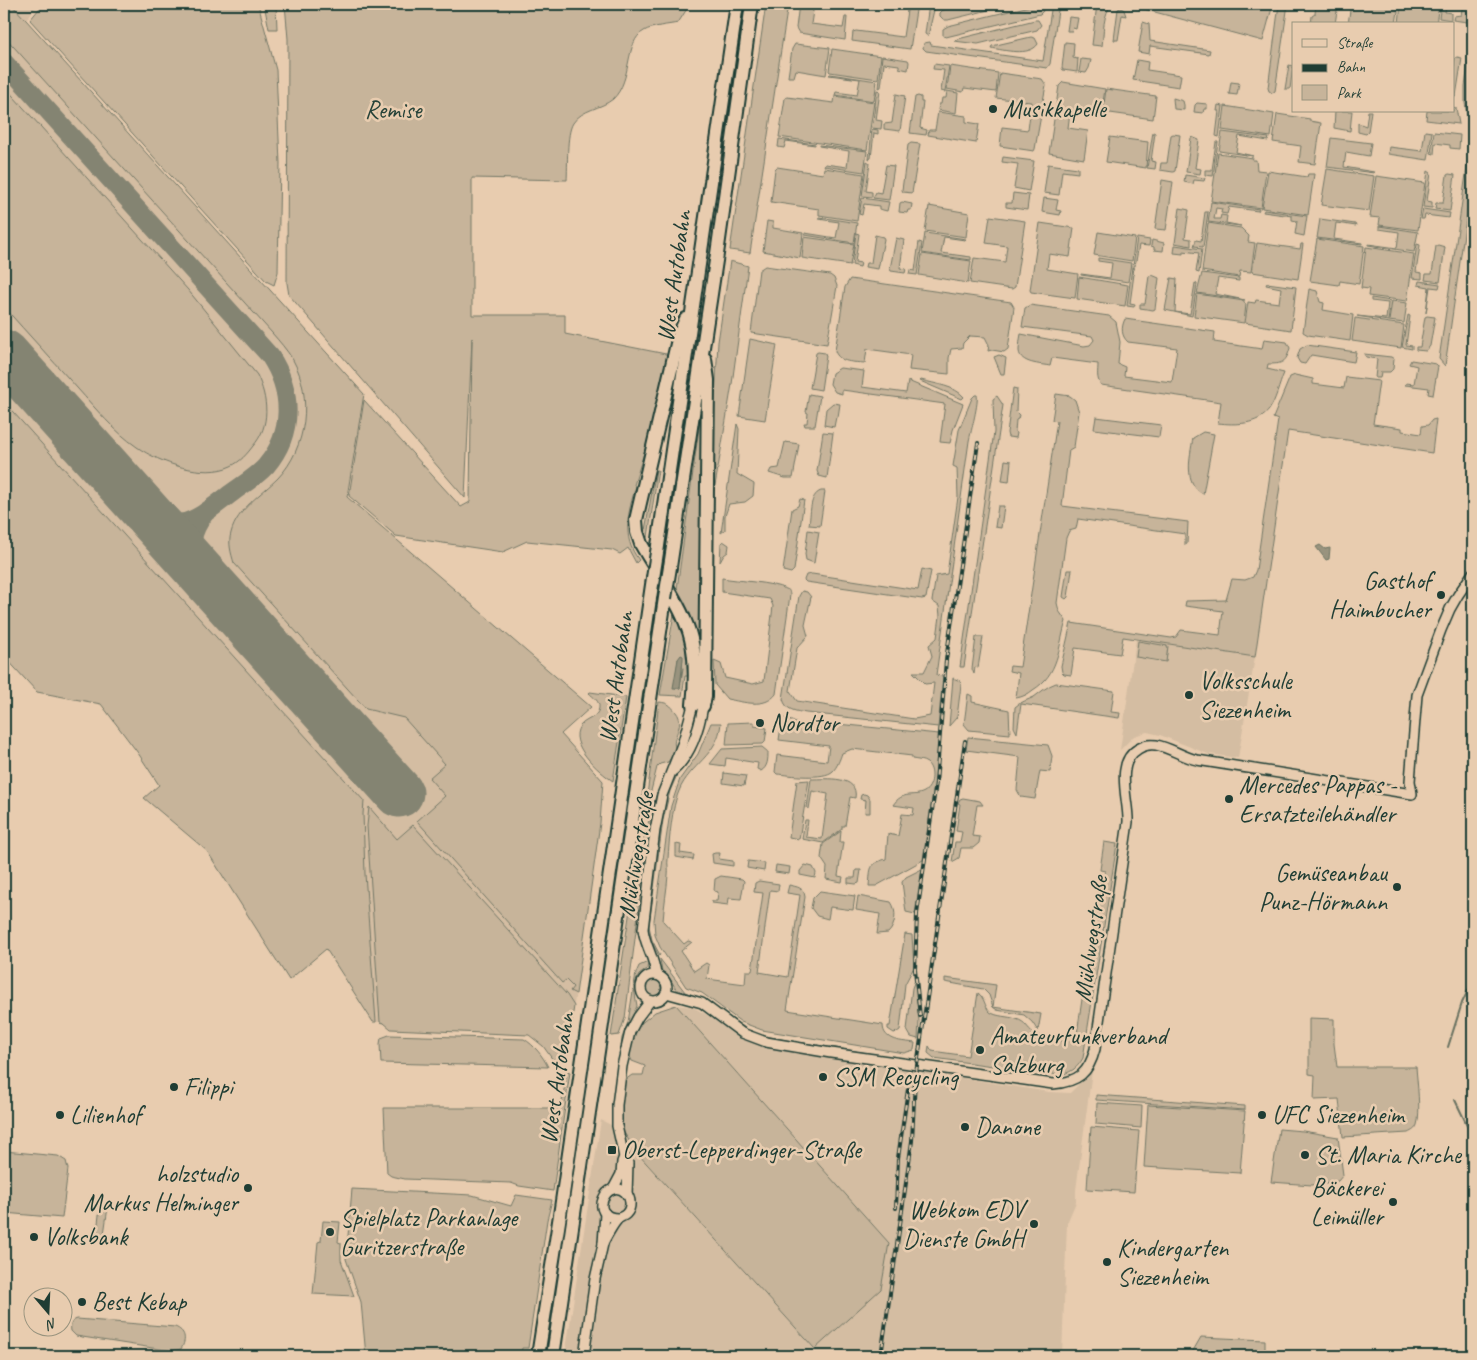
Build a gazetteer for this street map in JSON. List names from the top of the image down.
{
  "streets": {
    "highway": ["West Autobahn"],
    "street": ["Mühlwegstraße"]
  },
  "parks": ["Remise"],
  "places": {
    "other": [
      "Musikkapelle",
      "Gasthof Haimbucher",
      "Volksschule Siezenheim",
      "Nordtor",
      "Mercedes Pappas - Ersatzteilehändler",
      "Gemüseanbau Punz-Hörmann",
      "Amateurfunkverband Salzburg",
      "SSM Recycling",
      "Filippi",
      "Lilienhof",
      "UFC Siezenheim",
      "Danone",
      "St. Maria Kirche",
      "holzstudio Markus Helminger",
      "Bäckerei Leimüller",
      "Webkom EDV Dienste GmbH",
      "Spielplatz Parkanlage Guritzerstraße",
      "Volksbank",
      "Kindergarten Siezenheim",
      "Best Kebap"
    ],
    "transit": ["Oberst-Lepperdinger-Straße"]
  },
  "legend": ["Straße", "Bahn", "Park"],
  "north": "bottom"
}
